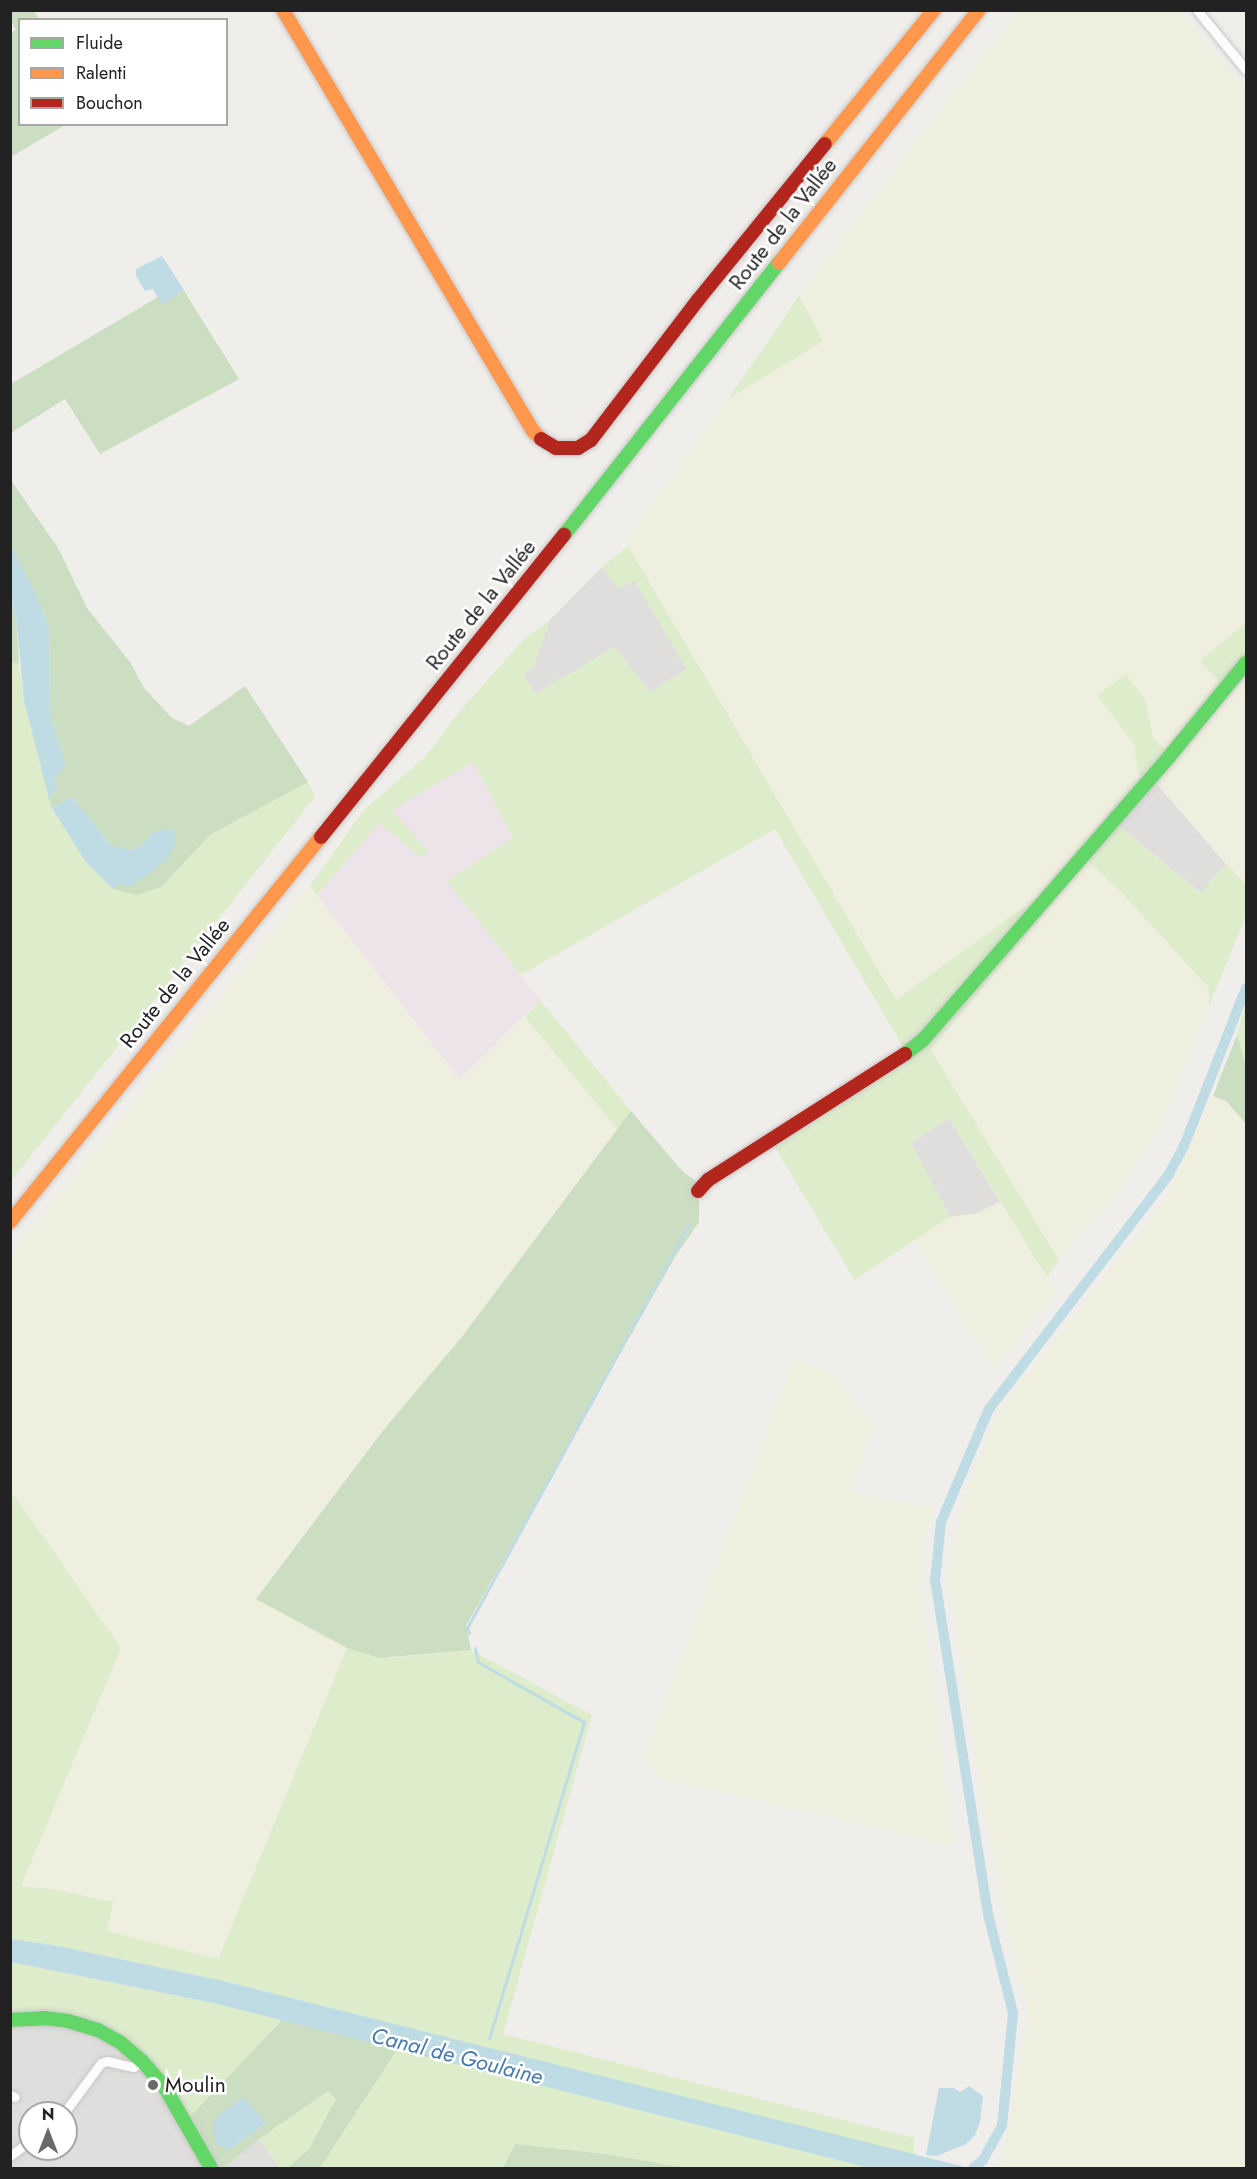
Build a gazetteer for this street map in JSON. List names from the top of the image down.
{
  "streets": {
    "street": ["Route de la Vallée"]
  },
  "water": ["Canal de Goulaine"],
  "places": ["Moulin"],
  "legend": ["Fluide", "Ralenti", "Bouchon"],
  "north": "top"
}
